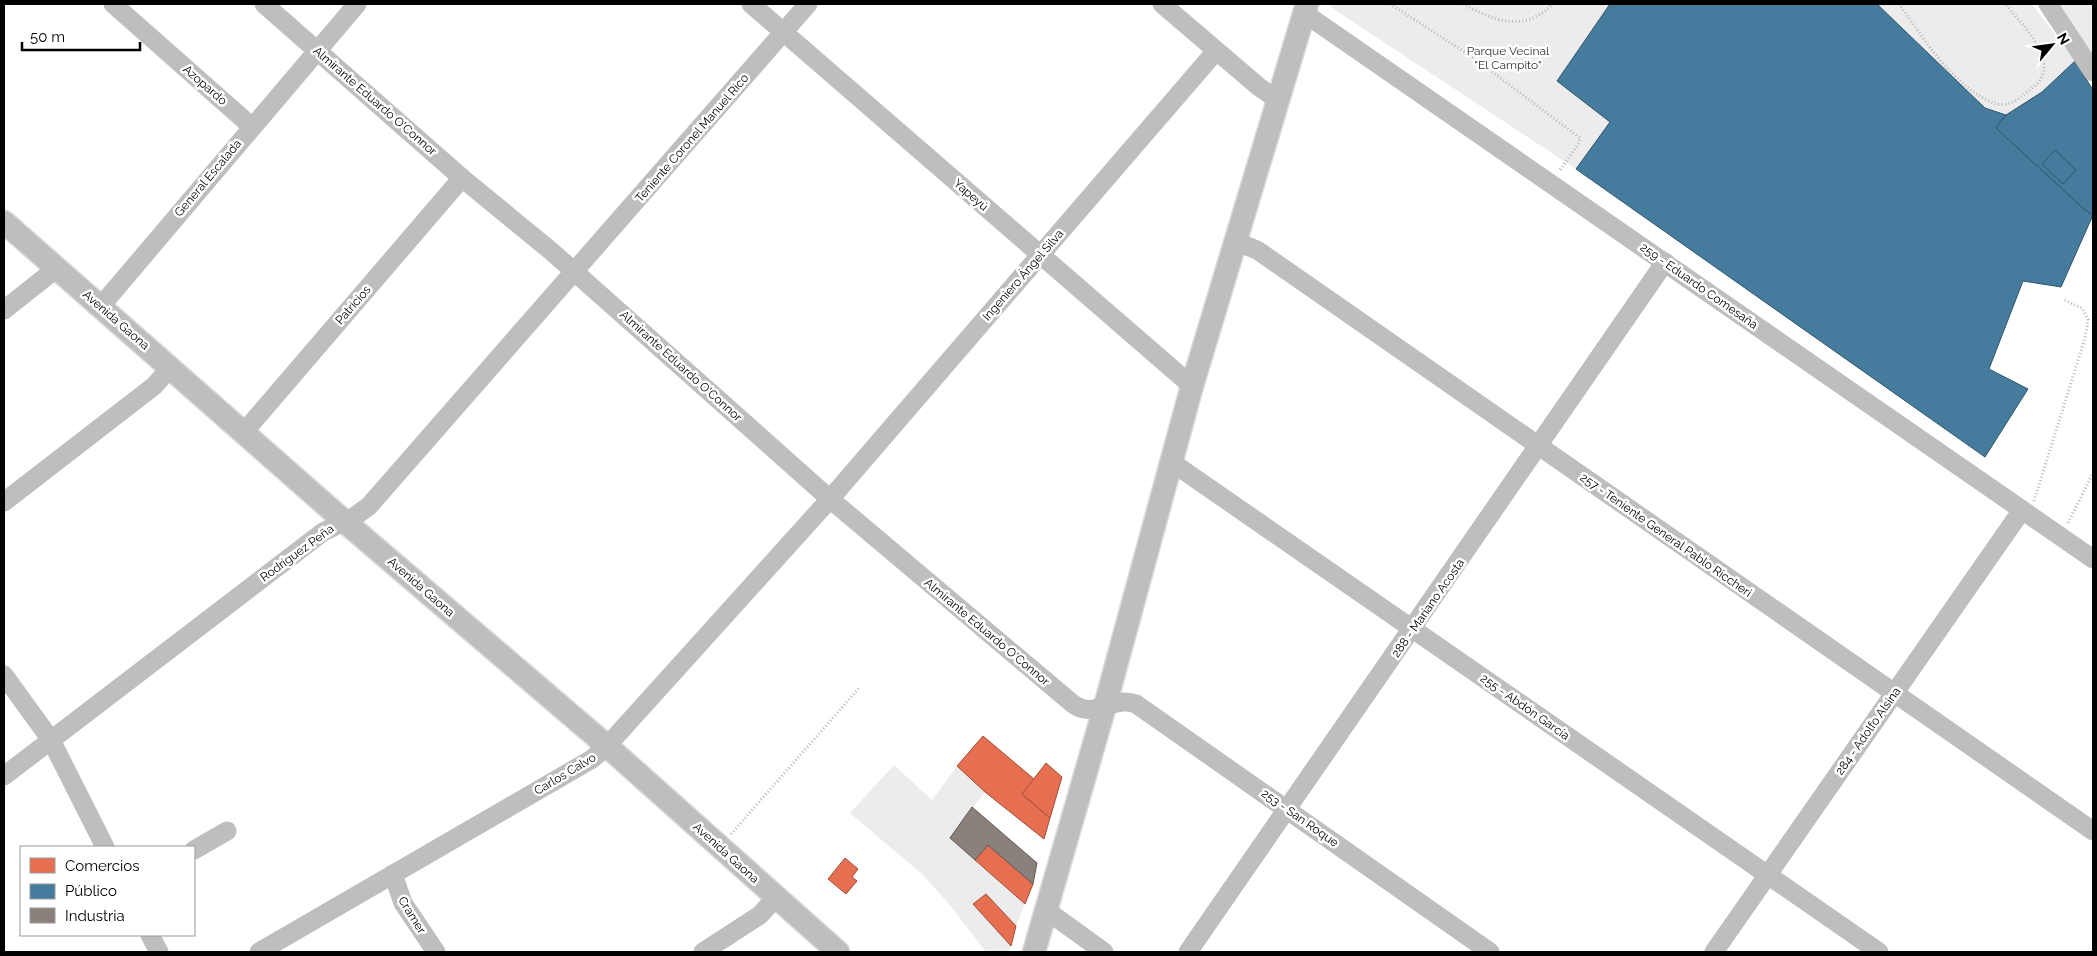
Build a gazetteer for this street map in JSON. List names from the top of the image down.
{
  "streets": {
    "main road": ["Avenida Gaona"],
    "street": [
      "Azopardo",
      "Almirante Eduardo O'Connor",
      "Teniente Coronel Manuel Rico",
      "General Escalada",
      "Yapeyú",
      "Ingeniero Ángel Silva",
      "259 - Eduardo Comesaña",
      "Patricios",
      "257 - Teniente General Pablo Riccheri",
      "Rodríguez Peña",
      "288 - Mariano Acosta",
      "255 - Abdón García",
      "284 - Adolfo Alsina",
      "Carlos Calvo",
      "253 - San Roque",
      "Cramer"
    ]
  },
  "crossings": [
    ["Azopardo", "General Escalada"],
    ["Almirante Eduardo O'Connor", "Teniente Coronel Manuel Rico"],
    ["Almirante Eduardo O'Connor", "General Escalada"],
    ["Almirante Eduardo O'Connor", "Ingeniero Ángel Silva"],
    ["Almirante Eduardo O'Connor", "Patricios"],
    ["Almirante Eduardo O'Connor", "Rodríguez Peña"],
    ["Almirante Eduardo O'Connor", "Carlos Calvo"],
    ["Almirante Eduardo O'Connor", "253 - San Roque"],
    ["Teniente Coronel Manuel Rico", "Yapeyú"],
    ["Teniente Coronel Manuel Rico", "Rodríguez Peña"],
    ["General Escalada", "Avenida Gaona"],
    ["Yapeyú", "Ingeniero Ángel Silva"],
    ["Ingeniero Ángel Silva", "Carlos Calvo"],
    ["259 - Eduardo Comesaña", "288 - Mariano Acosta"],
    ["259 - Eduardo Comesaña", "284 - Adolfo Alsina"],
    ["Patricios", "Avenida Gaona"],
    ["Avenida Gaona", "Rodríguez Peña"],
    ["Avenida Gaona", "Carlos Calvo"],
    ["257 - Teniente General Pablo Riccheri", "288 - Mariano Acosta"],
    ["257 - Teniente General Pablo Riccheri", "284 - Adolfo Alsina"],
    ["288 - Mariano Acosta", "255 - Abdón García"],
    ["288 - Mariano Acosta", "253 - San Roque"],
    ["255 - Abdón García", "284 - Adolfo Alsina"],
    ["Carlos Calvo", "Cramer"]
  ],
  "parks": ["Parque Vecinal \"El Campito\""],
  "legend": ["Comercios", "Público", "Industria"],
  "scale_bar": "50 m",
  "north": "top right"
}
